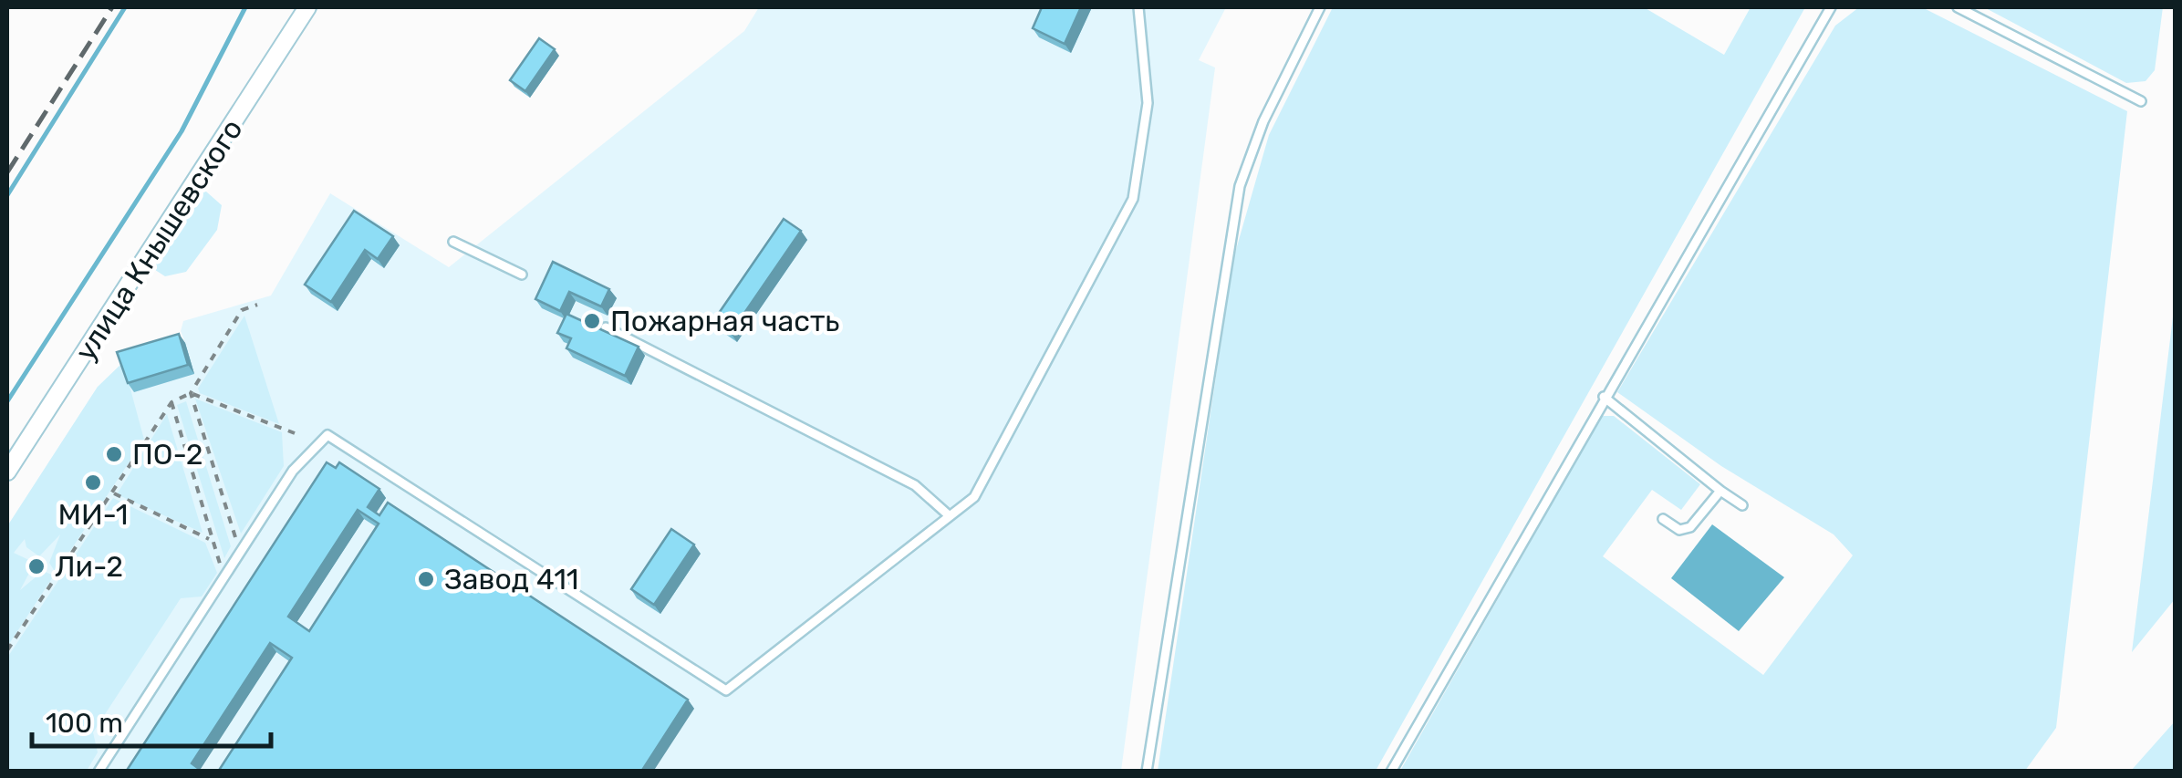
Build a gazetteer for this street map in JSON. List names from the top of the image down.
{
  "streets": {
    "street": ["улица Кнышевского"]
  },
  "places": [
    "Пожарная часть",
    "ПО-2",
    "МИ-1",
    "Ли-2",
    "Завод 411"
  ],
  "scale_bar": "100 m"
}
